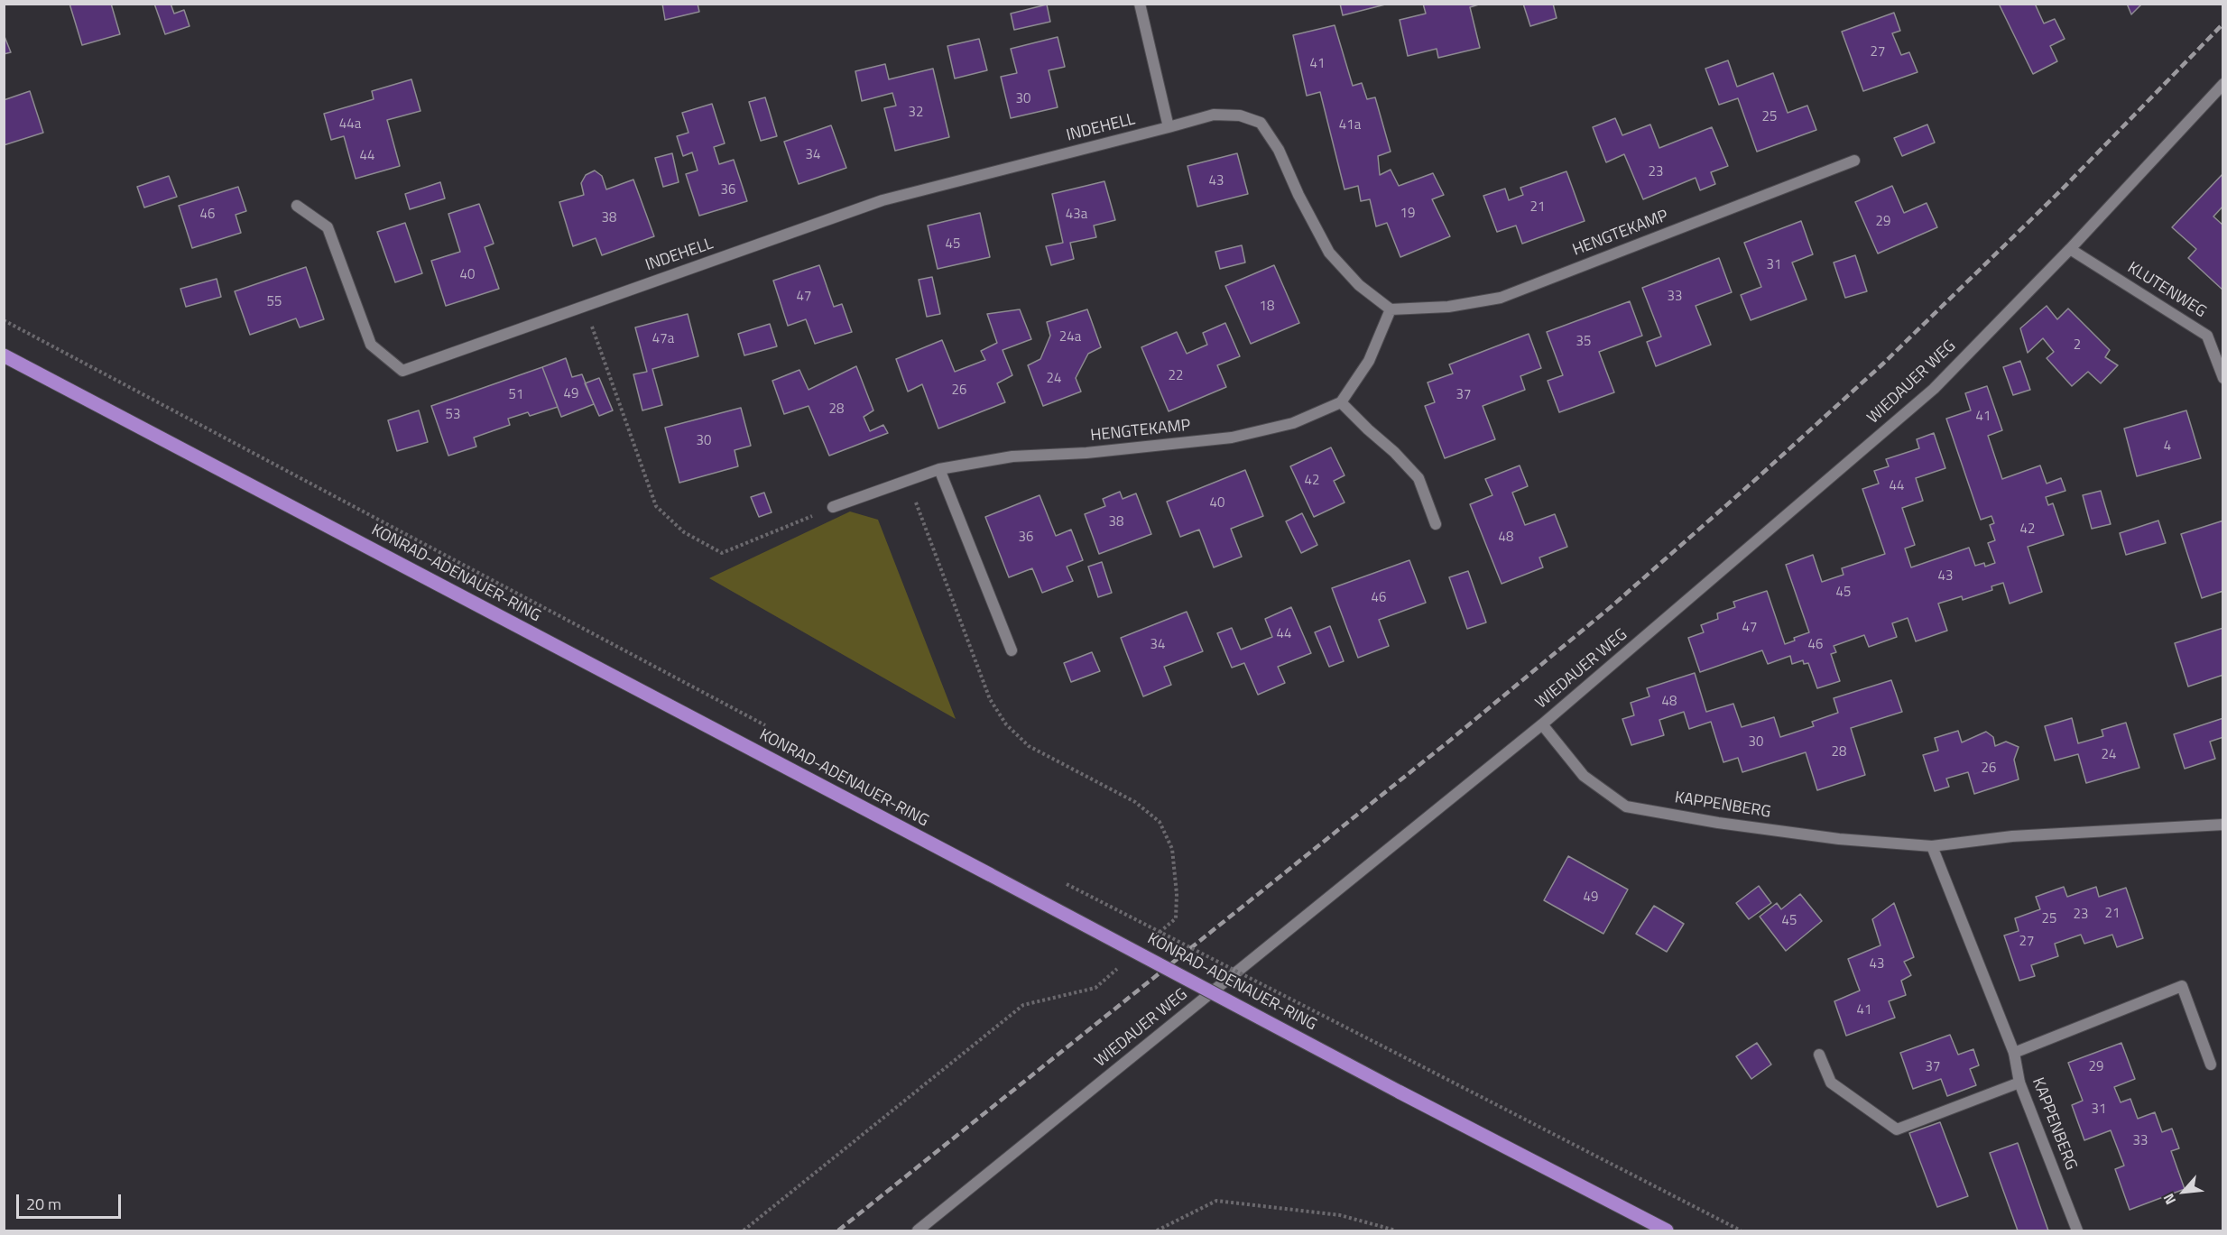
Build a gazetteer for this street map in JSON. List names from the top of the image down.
{
  "streets": {
    "main road": ["KONRAD-ADENAUER-RING"],
    "street": [
      "INDEHELL",
      "HENGTEKAMP",
      "KLUTENWEG",
      "WIEDAUER WEG",
      "KAPPENBERG"
    ]
  },
  "crossings": [
    ["KLUTENWEG", "WIEDAUER WEG"],
    ["WIEDAUER WEG", "KAPPENBERG"]
  ],
  "house_numbers": [
    "27",
    "41",
    "30",
    "32",
    "25",
    "44a",
    "41a",
    "34",
    "44",
    "23",
    "43",
    "36",
    "21",
    "19",
    "46",
    "43a",
    "38",
    "29",
    "45",
    "31",
    "40",
    "47",
    "33",
    "55",
    "18",
    "24a",
    "47a",
    "35",
    "2",
    "22",
    "24",
    "26",
    "49",
    "51",
    "37",
    "28",
    "53",
    "41",
    "30",
    "4",
    "42",
    "44",
    "40",
    "38",
    "42",
    "36",
    "48",
    "43",
    "45",
    "46",
    "47",
    "44",
    "34",
    "46",
    "48",
    "30",
    "28",
    "24",
    "26",
    "49",
    "21",
    "23",
    "25",
    "45",
    "27",
    "43",
    "41",
    "37",
    "29",
    "31",
    "33"
  ],
  "scale_bar": "20 m",
  "north": "bottom left"
}
